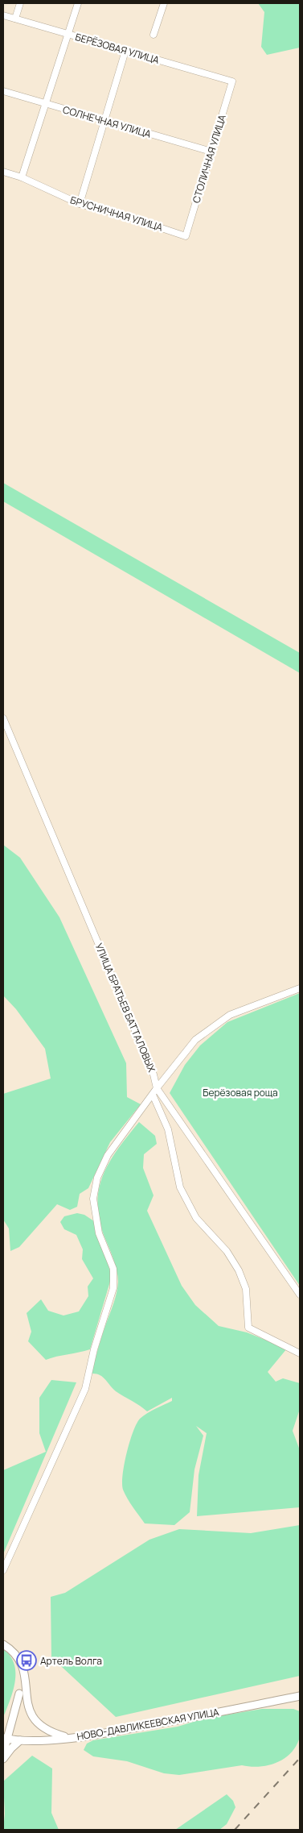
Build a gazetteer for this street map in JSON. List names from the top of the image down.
{
  "streets": {
    "street": [
      "БЕРЁЗОВАЯ УЛИЦА",
      "СОЛНЕЧНАЯ УЛИЦА",
      "СТОЛИЧНАЯ УЛИЦА",
      "БРУСНИЧНАЯ УЛИЦА",
      "УЛИЦА БРАТЬЕВ БАТТАЛОВЫХ",
      "НОВО-ДАВЛИКЕЕВСКАЯ УЛИЦА"
    ]
  },
  "crossings": [
    ["БЕРЁЗОВАЯ УЛИЦА", "СТОЛИЧНАЯ УЛИЦА"],
    ["СОЛНЕЧНАЯ УЛИЦА", "СТОЛИЧНАЯ УЛИЦА"],
    ["СТОЛИЧНАЯ УЛИЦА", "БРУСНИЧНАЯ УЛИЦА"]
  ],
  "parks": ["Берёзовая роща"],
  "places": {
    "bus stop": ["Артель Волга"]
  }
}
